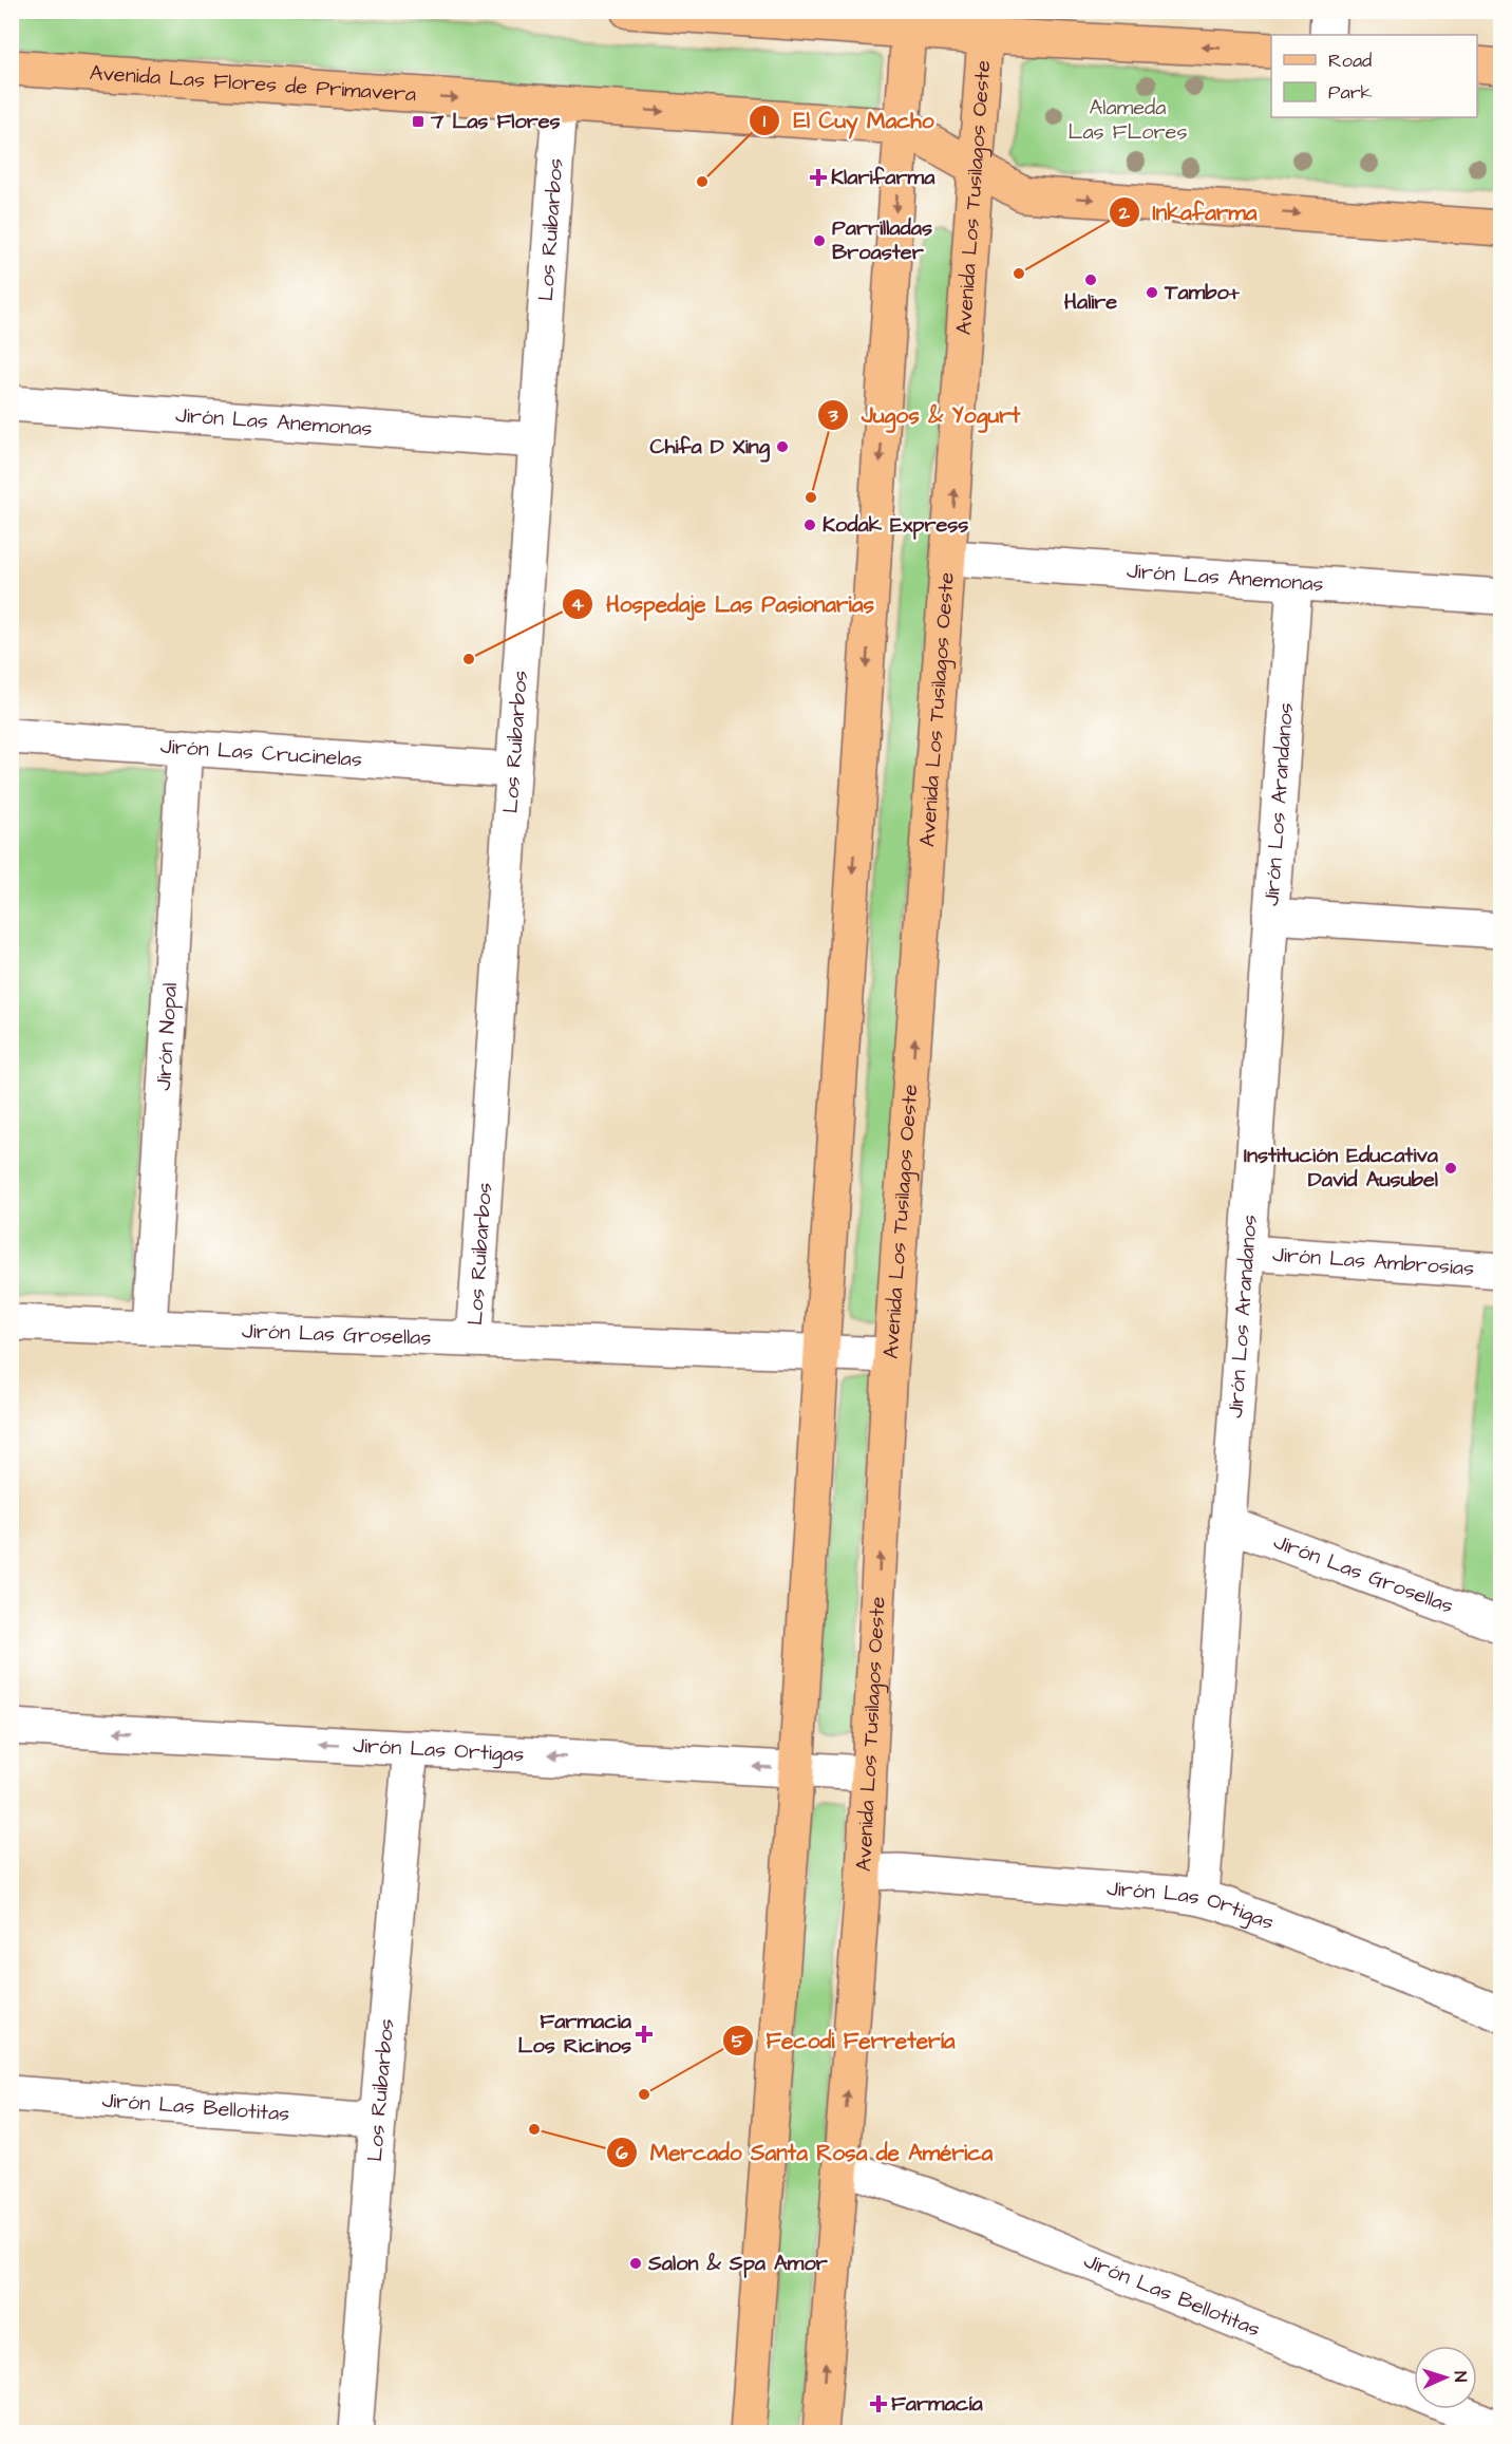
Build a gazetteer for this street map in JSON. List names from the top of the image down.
{
  "streets": {
    "main road": ["Avenida Las Flores de Primavera", "Avenida Los Tusilagos Oeste"],
    "street": [
      "Los Ruibarbos",
      "Jirón Las Anemonas",
      "Jirón Las Crucinelas",
      "Jirón Los Arandanos",
      "Jirón Nopal",
      "Jirón Las Ambrosias",
      "Jirón Las Grosellas",
      "Jirón Las Ortigas",
      "Jirón Las Bellotitas"
    ]
  },
  "crossings": [
    ["Avenida Las Flores de Primavera", "Avenida Los Tusilagos Oeste"],
    ["Avenida Las Flores de Primavera", "Los Ruibarbos"],
    ["Avenida Los Tusilagos Oeste", "Jirón Las Anemonas"],
    ["Avenida Los Tusilagos Oeste", "Jirón Las Grosellas"],
    ["Avenida Los Tusilagos Oeste", "Jirón Las Ortigas"],
    ["Avenida Los Tusilagos Oeste", "Jirón Las Bellotitas"],
    ["Los Ruibarbos", "Jirón Las Anemonas"],
    ["Los Ruibarbos", "Jirón Las Crucinelas"],
    ["Los Ruibarbos", "Jirón Las Grosellas"],
    ["Los Ruibarbos", "Jirón Las Ortigas"],
    ["Los Ruibarbos", "Jirón Las Bellotitas"],
    ["Jirón Las Anemonas", "Jirón Los Arandanos"],
    ["Jirón Las Crucinelas", "Jirón Nopal"],
    ["Jirón Los Arandanos", "Jirón Las Ambrosias"],
    ["Jirón Los Arandanos", "Jirón Las Grosellas"],
    ["Jirón Los Arandanos", "Jirón Las Ortigas"],
    ["Jirón Nopal", "Jirón Las Grosellas"]
  ],
  "one_way": ["Jirón Las Ortigas"],
  "parks": ["Alameda Las FLores"],
  "places": {
    "transit": ["7 Las Flores"],
    "health": ["Klarifarma", "Farmacia Los Ricinos", "Farmacía"],
    "other": [
      "El Cuy Macho",
      "Parrilladas Broaster",
      "Inkafarma",
      "Halire",
      "Tambo+",
      "Chifa D Xing",
      "Jugos & Yogurt",
      "Kodak Express",
      "Hospedaje Las Pasionarias",
      "Institución Educativa David Ausubel",
      "Fecodi Ferretería",
      "Mercado Santa Rosa de América",
      "Salon & Spa Amor"
    ]
  },
  "legend": ["Road", "Park"],
  "north": "right"
}
